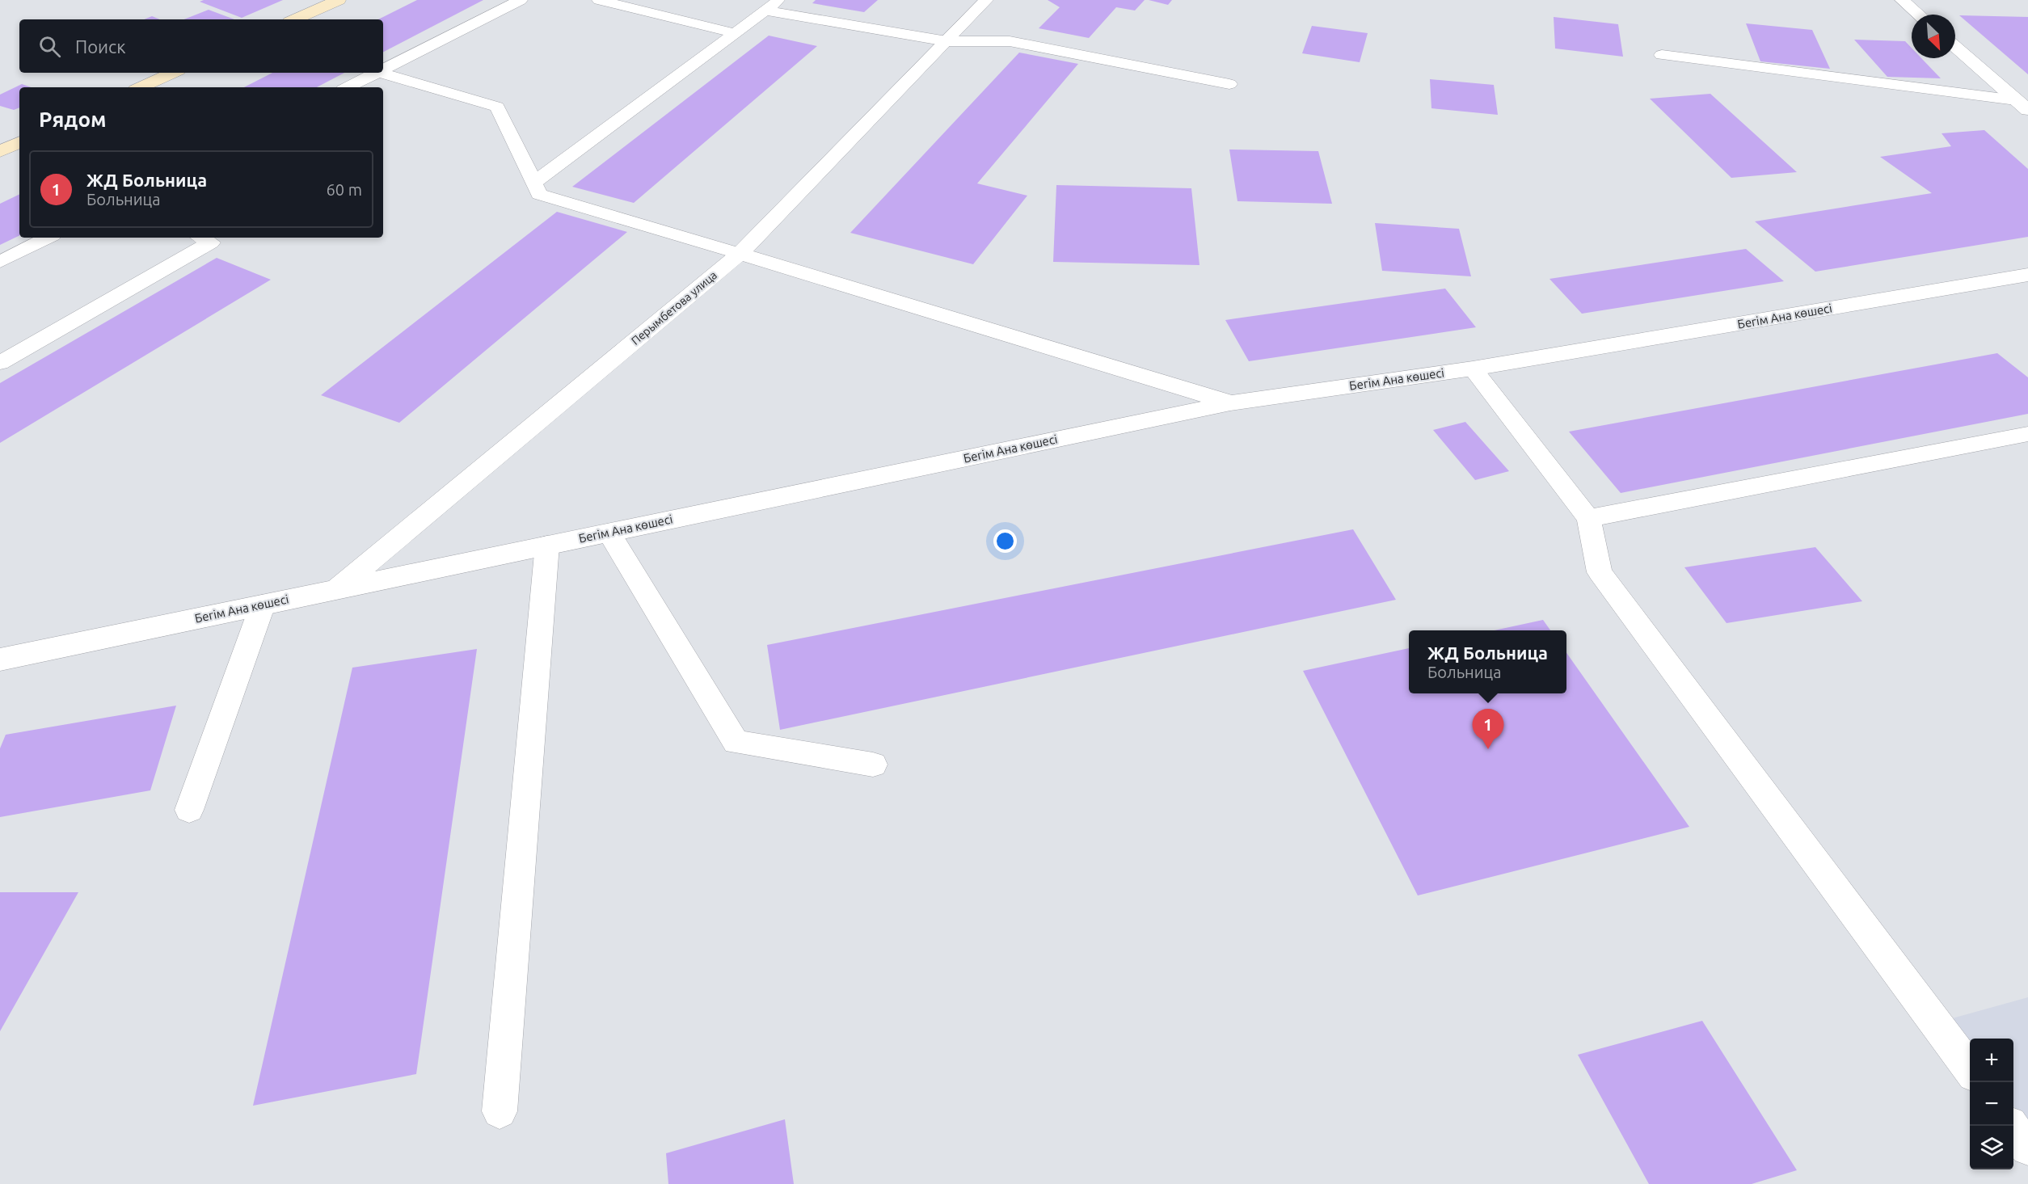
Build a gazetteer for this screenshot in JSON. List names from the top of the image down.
{
  "streets": {
    "street": ["Перымбетова улица", "Бегім Ана көшесі"]
  },
  "crossings": [
    ["Перымбетова улица", "Бегім Ана көшесі"]
  ],
  "north": "bottom right",
  "page": {
    "search": "Поиск",
    "heading": "Рядом",
    "list": [
      {
        "mark": "1",
        "name": "ЖД Больница",
        "note": "Больница",
        "value": "60 m"
      }
    ],
    "popup": ["ЖД Больница", "Больница"],
    "pins": "1",
    "map_buttons": ["+", "−"]
  }
}
